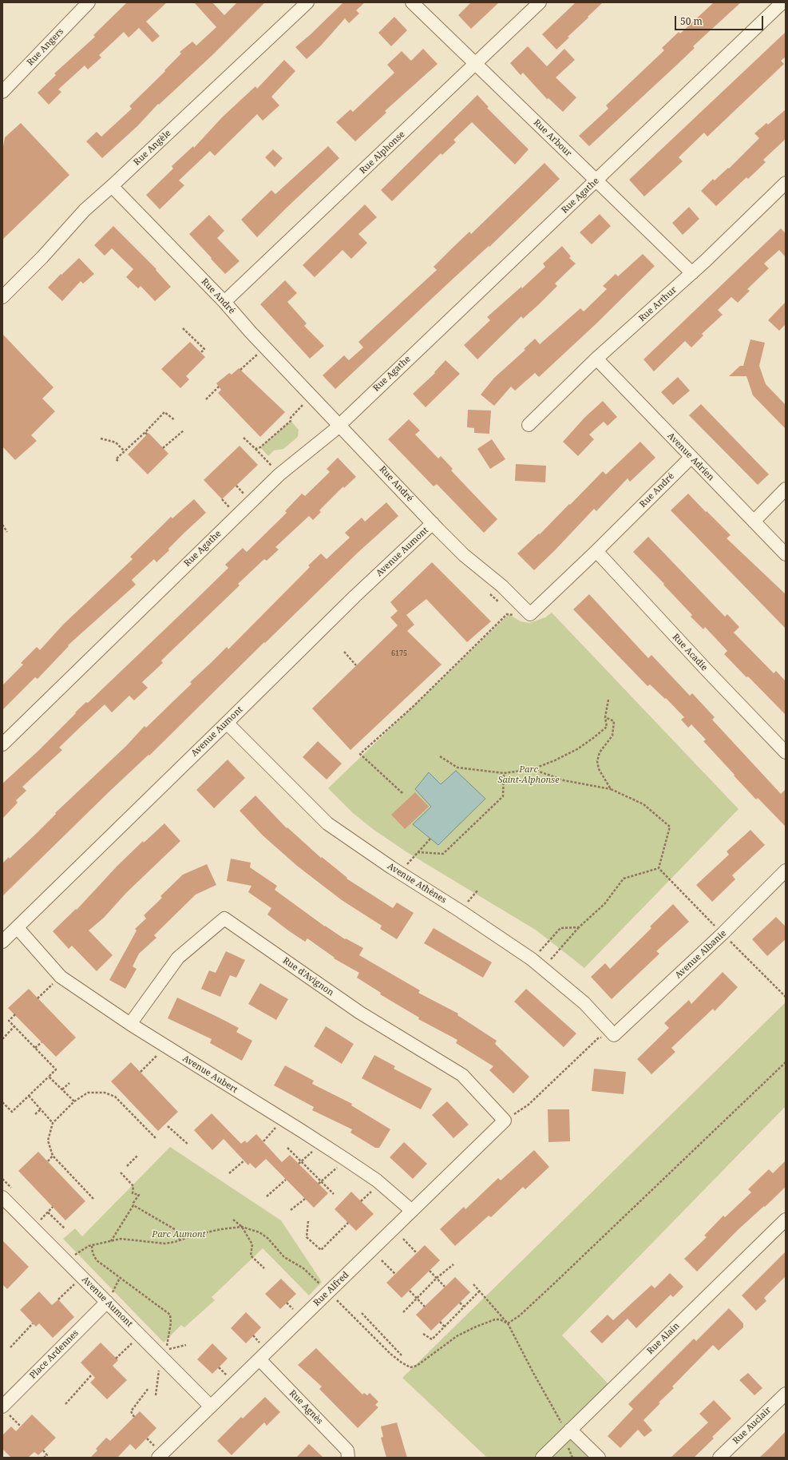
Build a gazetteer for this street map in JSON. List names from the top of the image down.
{
  "streets": {
    "street": [
      "Rue Angers",
      "Rue Arbour",
      "Rue Angèle",
      "Rue Alphonse",
      "Rue Agathe",
      "Rue André",
      "Rue Arthur",
      "Avenue Adrien",
      "Avenue Aumont",
      "Rue Acadie",
      "Avenue Athènes",
      "Avenue Albanie",
      "Rue d'Avignon",
      "Avenue Aubert",
      "Rue Alfred",
      "Rue Alain",
      "Place Ardennes",
      "Rue Agnès",
      "Rue Auclair"
    ]
  },
  "crossings": [
    ["Rue Arbour", "Rue Alphonse"],
    ["Rue Arbour", "Rue Agathe"],
    ["Rue Arbour", "Rue Arthur"],
    ["Rue Angèle", "Rue André"],
    ["Rue Alphonse", "Rue André"],
    ["Rue Agathe", "Rue André"],
    ["Rue André", "Avenue Adrien"],
    ["Rue André", "Avenue Aumont"],
    ["Rue André", "Rue Acadie"],
    ["Rue Arthur", "Avenue Adrien"],
    ["Avenue Aumont", "Avenue Athènes"],
    ["Avenue Aumont", "Avenue Aubert"],
    ["Avenue Aumont", "Rue Alfred"],
    ["Avenue Aumont", "Place Ardennes"],
    ["Avenue Athènes", "Avenue Albanie"],
    ["Rue d'Avignon", "Avenue Aubert"],
    ["Rue d'Avignon", "Rue Alfred"],
    ["Avenue Aubert", "Rue Alfred"],
    ["Rue Alfred", "Rue Agnès"]
  ],
  "parks": ["Parc Saint-Alphonse", "Parc Aumont"],
  "house_numbers": ["6175"],
  "scale_bar": "50 m"
}
